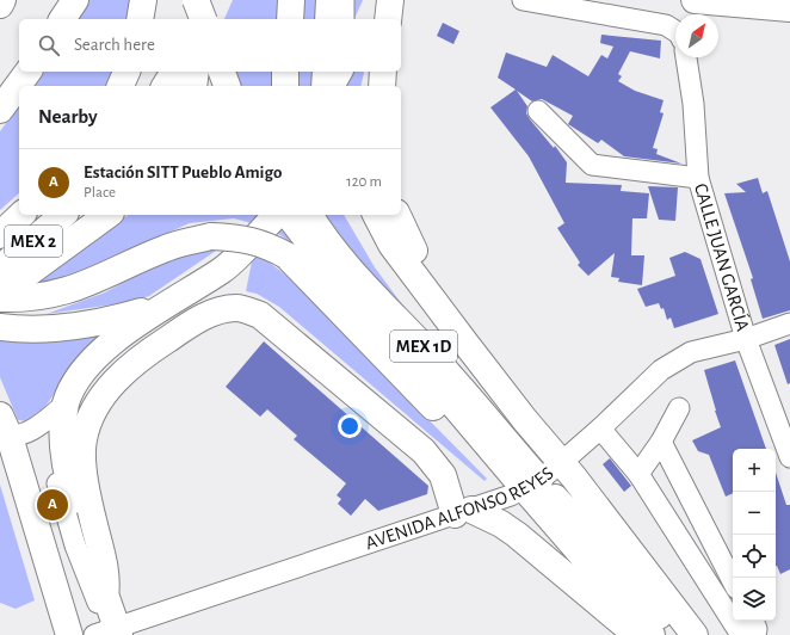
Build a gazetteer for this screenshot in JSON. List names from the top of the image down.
{
  "streets": {
    "main road": ["MEX 2", "MEX 1D"],
    "street": ["CALLE JUAN GARCÍA", "AVENIDA ALFONSO REYES"]
  },
  "crossings": [
    ["CALLE JUAN GARCÍA", "AVENIDA ALFONSO REYES"],
    ["MEX 1D", "AVENIDA ALFONSO REYES"]
  ],
  "north": "top right",
  "page": {
    "search": "Search here",
    "heading": "Nearby",
    "list": [
      {
        "mark": "A",
        "name": "Estación SITT Pueblo Amigo",
        "note": "Place",
        "value": "120 m"
      }
    ],
    "map_buttons": ["+", "−"],
    "pins": "A"
  }
}
